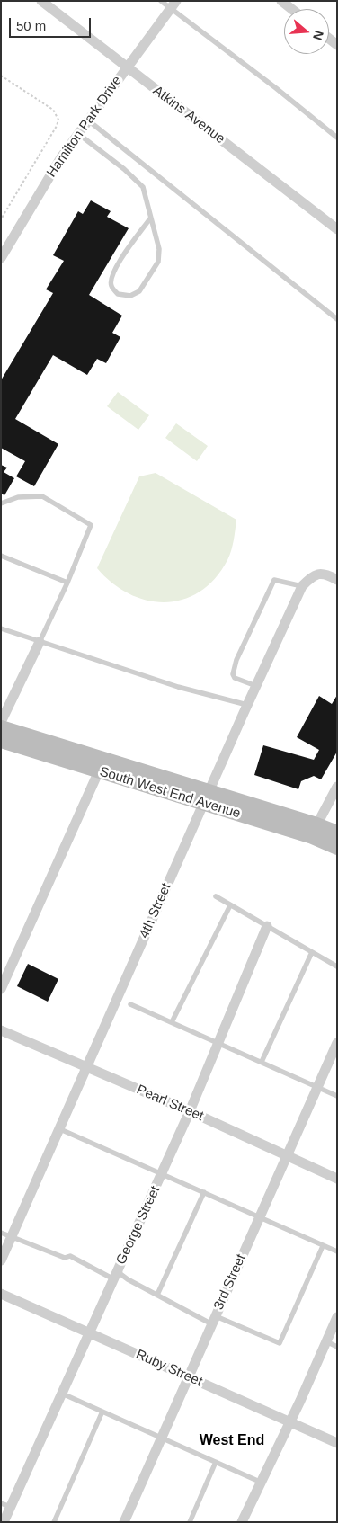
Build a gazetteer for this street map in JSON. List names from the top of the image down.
{
  "streets": {
    "main road": ["South West End Avenue"],
    "street": [
      "Atkins Avenue",
      "Hamilton Park Drive",
      "4th Street",
      "Pearl Street",
      "George Street",
      "3rd Street",
      "Ruby Street"
    ]
  },
  "crossings": [
    ["Atkins Avenue", "Hamilton Park Drive"],
    ["South West End Avenue", "4th Street"],
    ["4th Street", "Pearl Street"],
    ["Pearl Street", "George Street"],
    ["Pearl Street", "3rd Street"],
    ["George Street", "Ruby Street"],
    ["3rd Street", "Ruby Street"]
  ],
  "districts": ["West End"],
  "scale_bar": "50 m",
  "north": "right"
}
